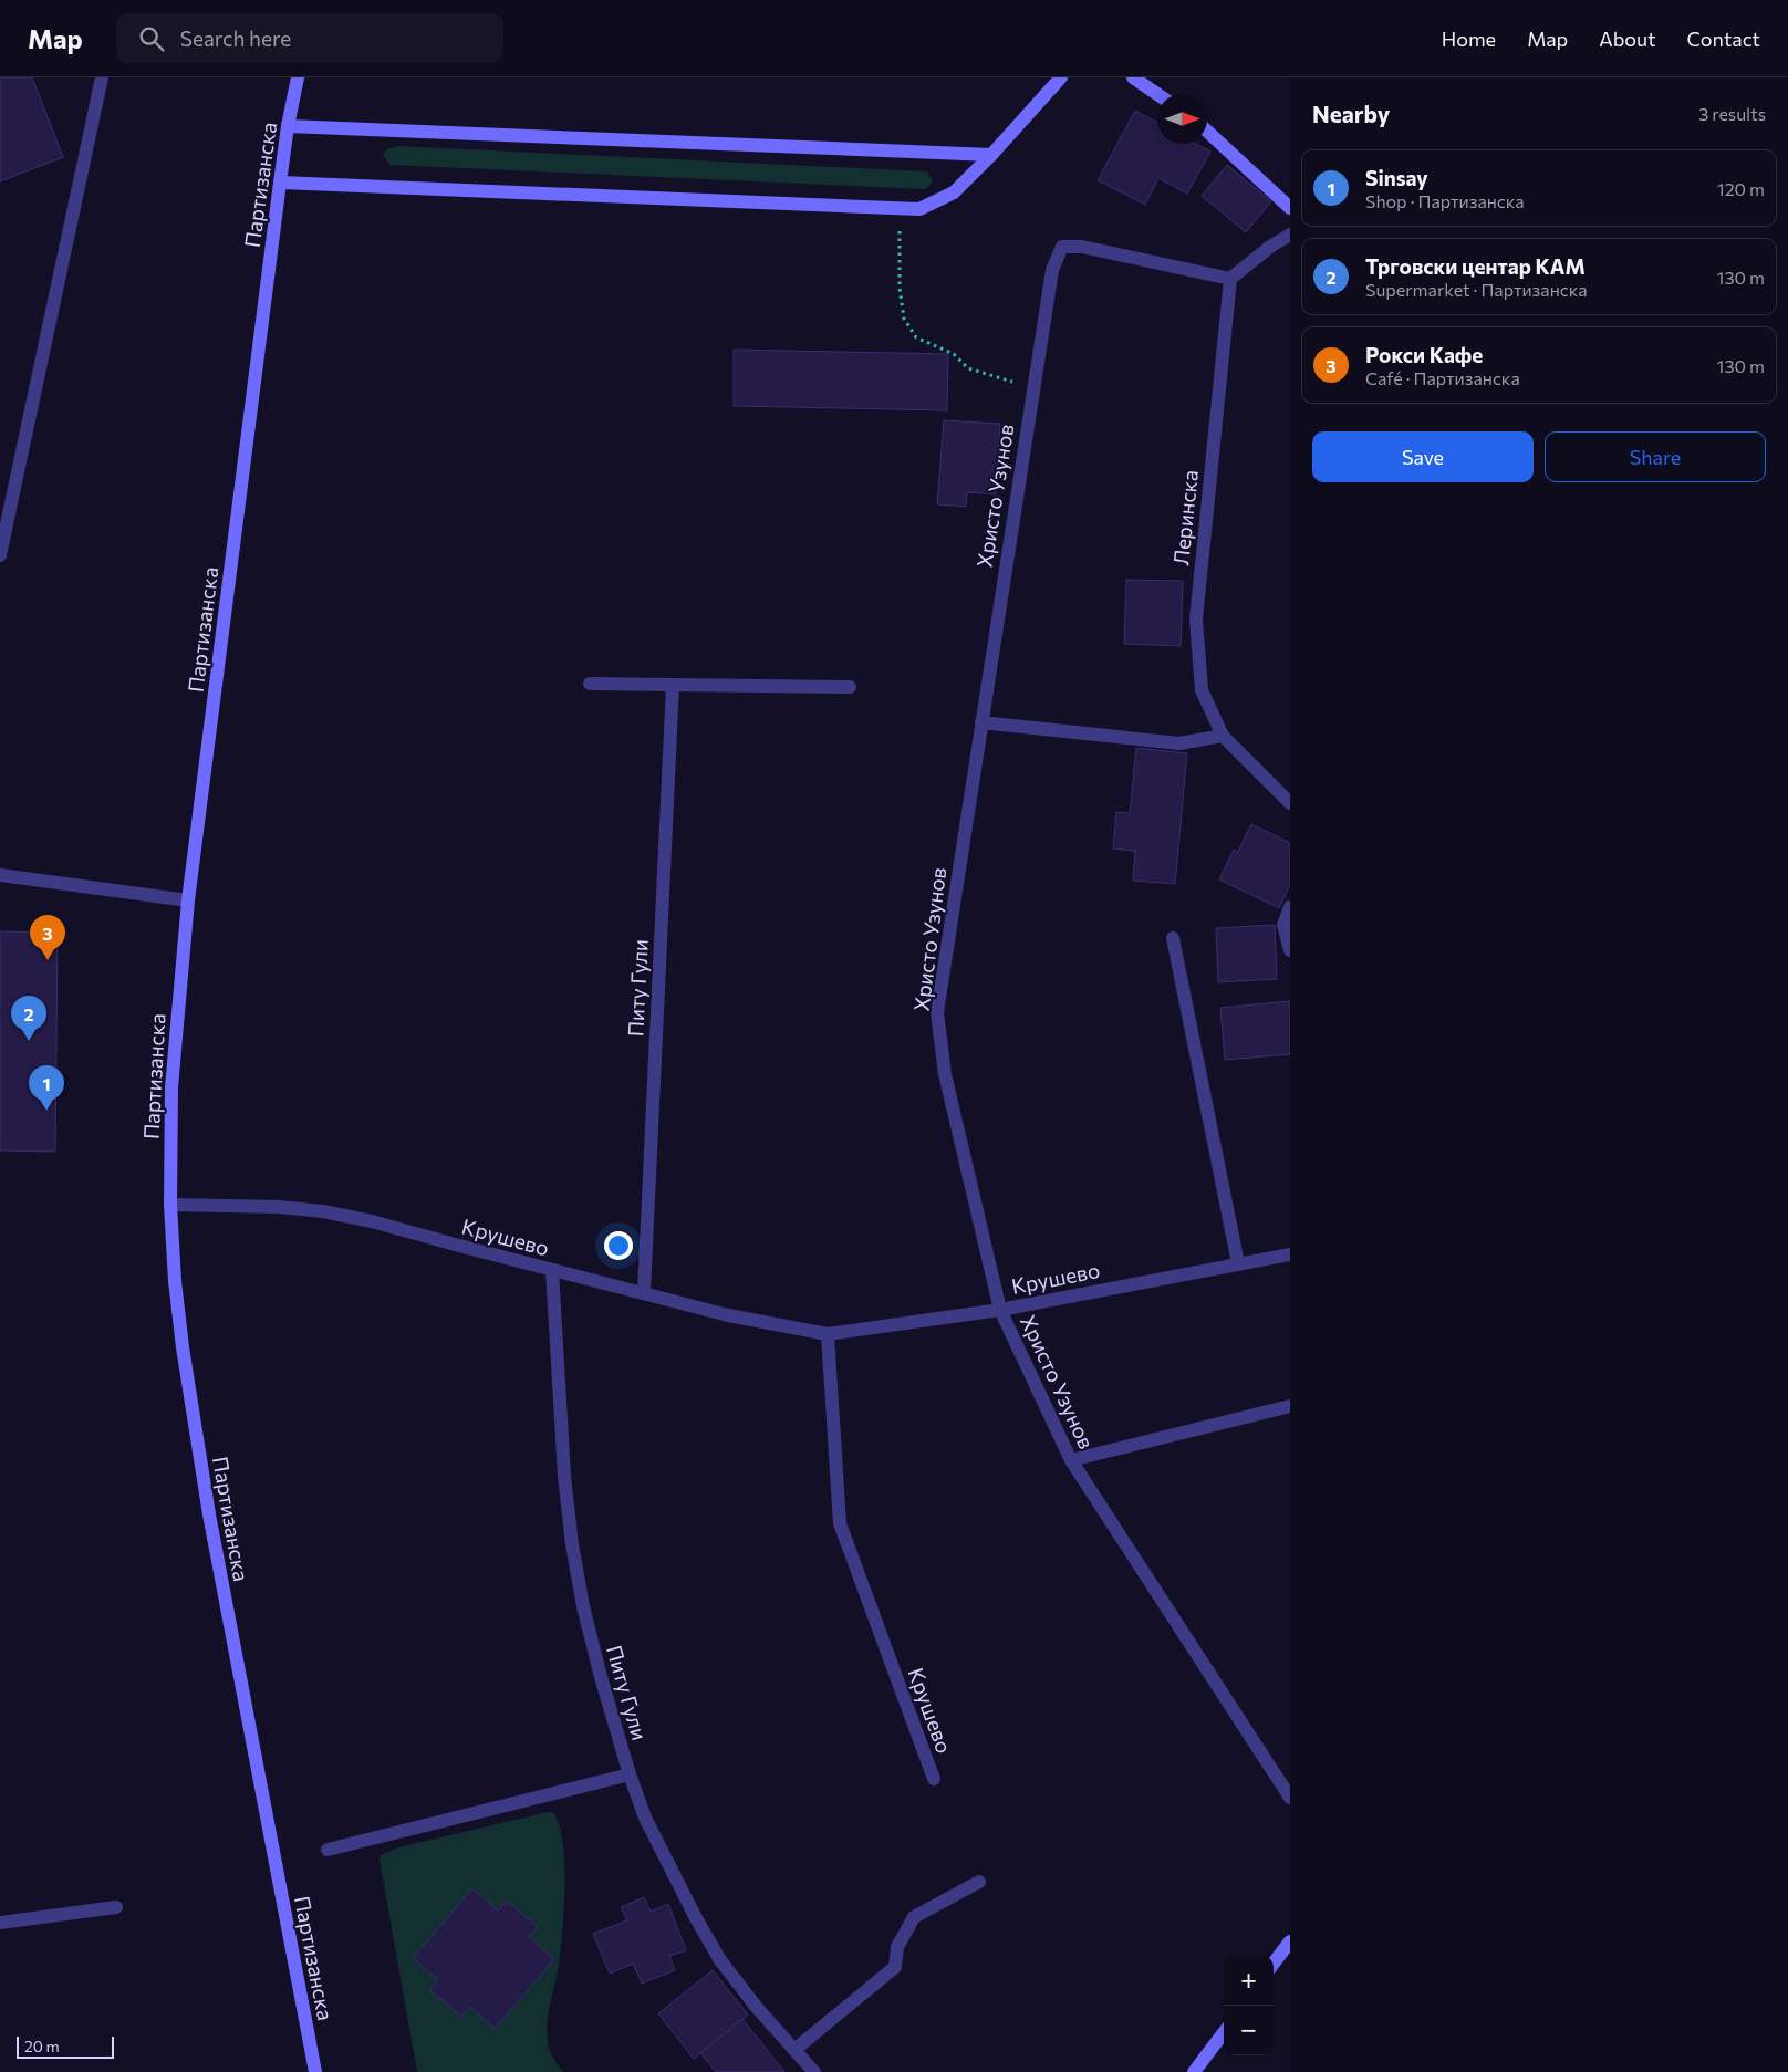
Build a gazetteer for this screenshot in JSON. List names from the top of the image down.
{
  "streets": {
    "street": [
      "Партизанска",
      "Христо Узунов",
      "Леринска",
      "Питу Гули",
      "Крушево"
    ]
  },
  "crossings": [
    ["Партизанска", "Крушево"],
    ["Христо Узунов", "Леринска"],
    ["Христо Узунов", "Крушево"],
    ["Питу Гули", "Крушево"]
  ],
  "scale_bar": "20 m",
  "north": "right",
  "page": {
    "header": "Map",
    "search": "Search here",
    "nav": [
      "Home",
      "Map",
      "About",
      "Contact"
    ],
    "heading": ["Nearby", "3 results"],
    "list": [
      {
        "mark": "1",
        "name": "Sinsay",
        "note": "Shop · Партизанска",
        "value": "120 m"
      },
      {
        "mark": "2",
        "name": "Трговски центар КАМ",
        "note": "Supermarket · Партизанска",
        "value": "130 m"
      },
      {
        "mark": "3",
        "name": "Рокси Кафе",
        "note": "Café · Партизанска",
        "value": "130 m"
      }
    ],
    "buttons": ["Save", "Share"],
    "pins": ["3", "2", "1"],
    "map_buttons": ["+", "−"],
    "scale": "20 m"
  }
}
